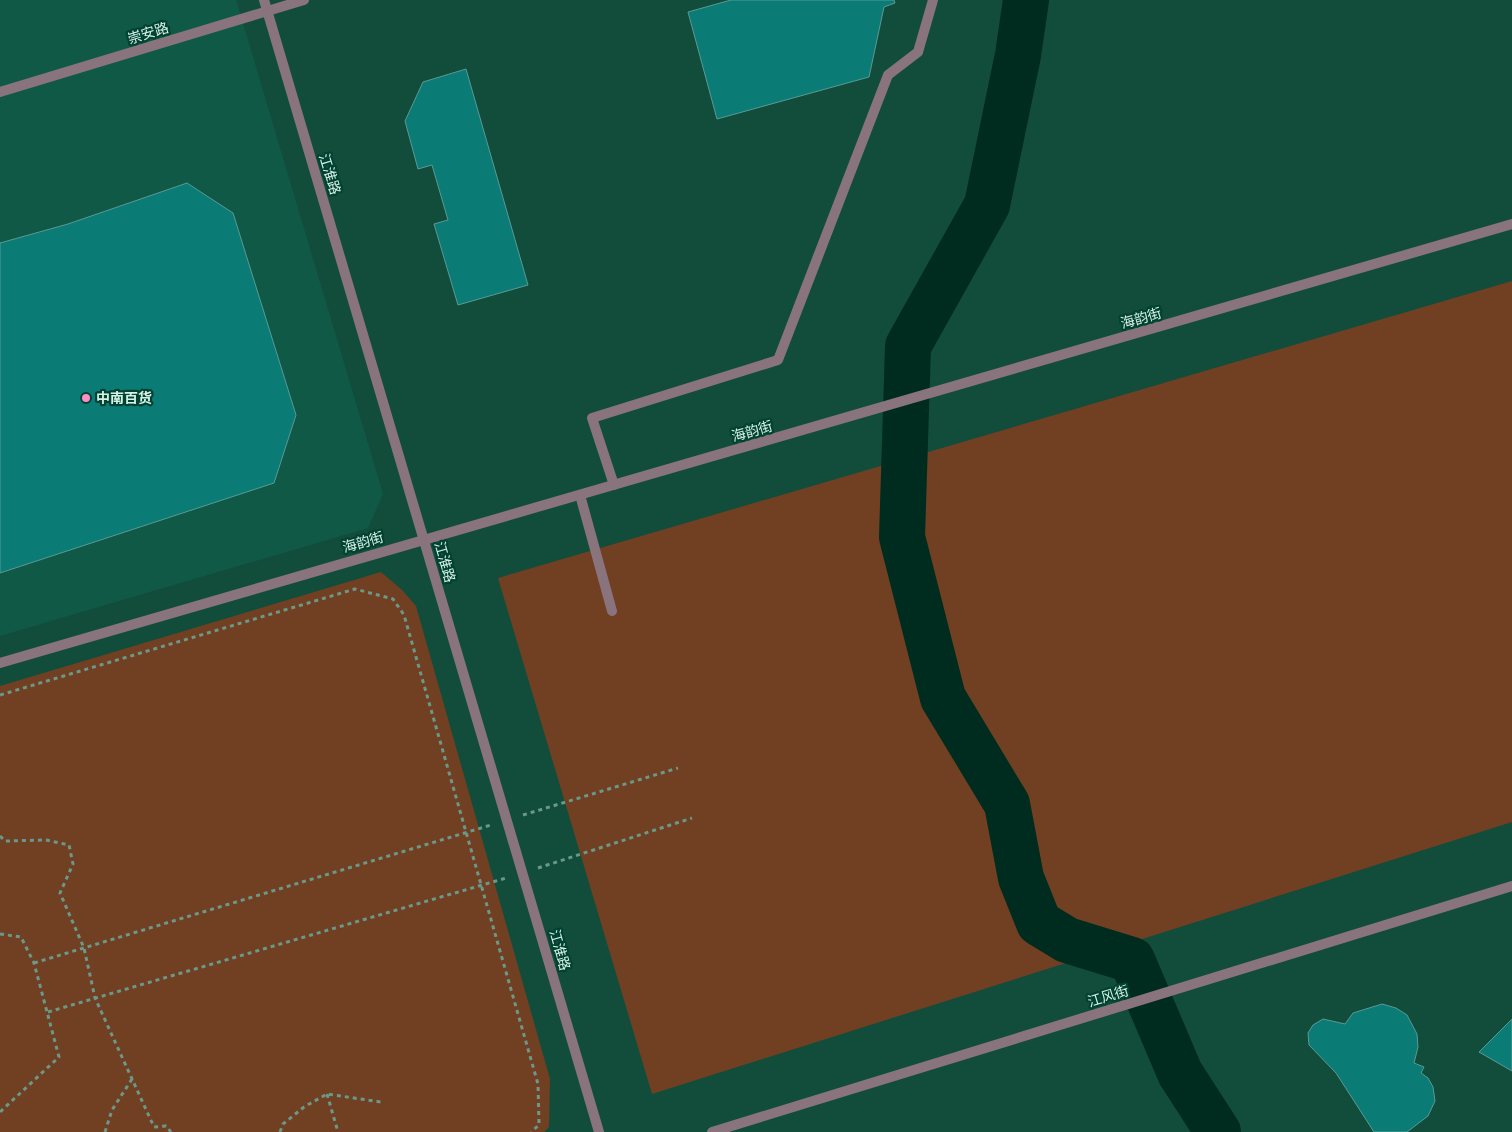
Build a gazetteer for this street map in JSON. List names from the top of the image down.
{
  "streets": {
    "street": [
      "崇安路",
      "江淮路",
      "海韵街",
      "江风街"
    ]
  },
  "crossings": [
    ["崇安路", "江淮路"],
    ["江淮路", "海韵街"]
  ],
  "places": ["中南百货"]
}
